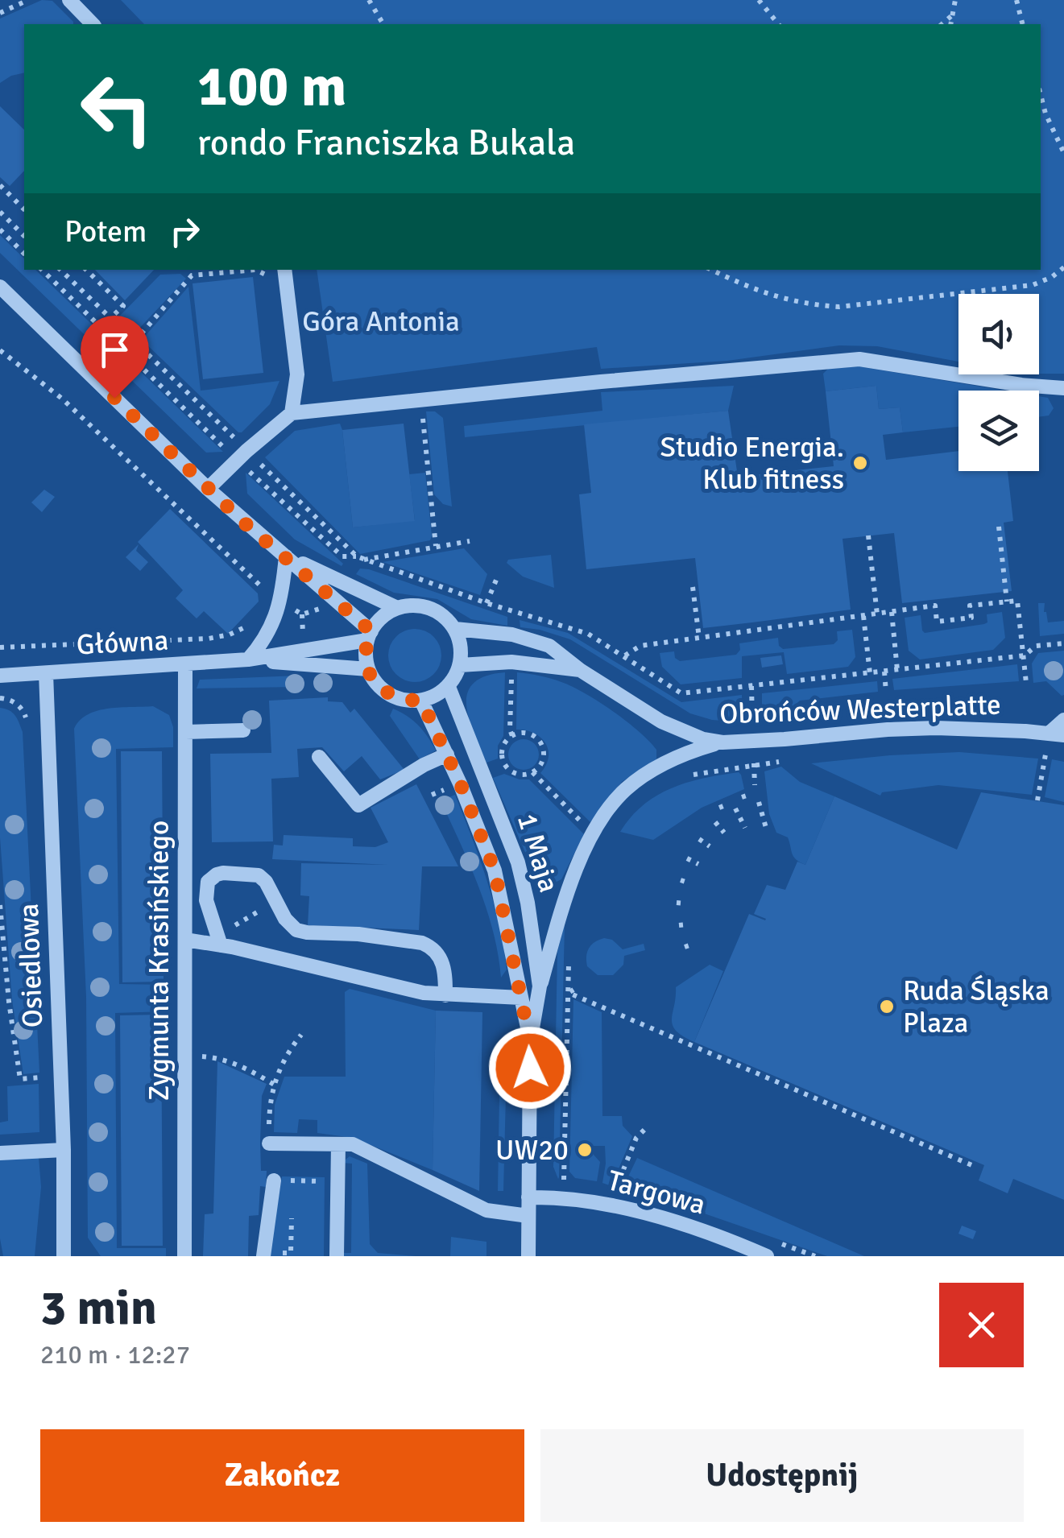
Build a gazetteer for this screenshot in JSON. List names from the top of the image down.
{
  "streets": {
    "street": [
      "Główna",
      "Obrońców Westerplatte",
      "1 Maja",
      "Zygmunta Krasińskiego",
      "Osiedlowa",
      "Targowa"
    ]
  },
  "crossings": [
    ["Główna", "Obrońców Westerplatte"],
    ["Główna", "1 Maja"],
    ["Główna", "Zygmunta Krasińskiego"],
    ["Główna", "Osiedlowa"],
    ["Obrońców Westerplatte", "1 Maja"],
    ["1 Maja", "Targowa"]
  ],
  "parks": ["Góra Antonia"],
  "places": ["Studio Energia. Klub fitness", "Ruda Śląska Plaza", "UW20"],
  "page": {
    "turn": ["100 m", "rondo Franciszka Bukala"],
    "then": "Potem",
    "heading": ["3 min", "210 m · 12:27"],
    "buttons": ["Zakończ", "Udostępnij"]
  }
}
